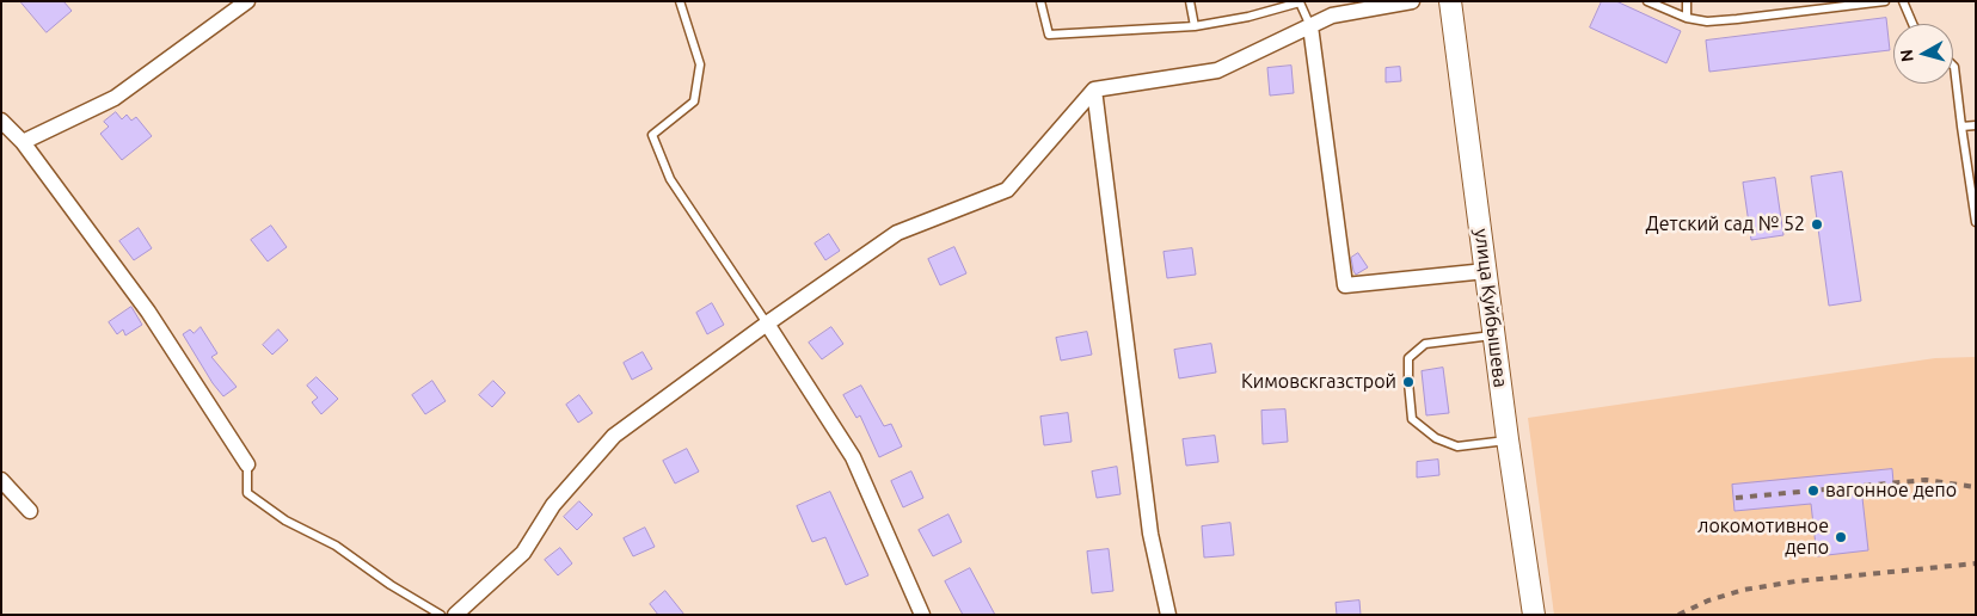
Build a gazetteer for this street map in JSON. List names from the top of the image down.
{
  "streets": {
    "main road": ["улица Куйбышева"]
  },
  "places": [
    "Детский сад № 52",
    "Кимовскгазстрой",
    "вагонное депо",
    "локомотивное депо"
  ],
  "north": "left"
}
